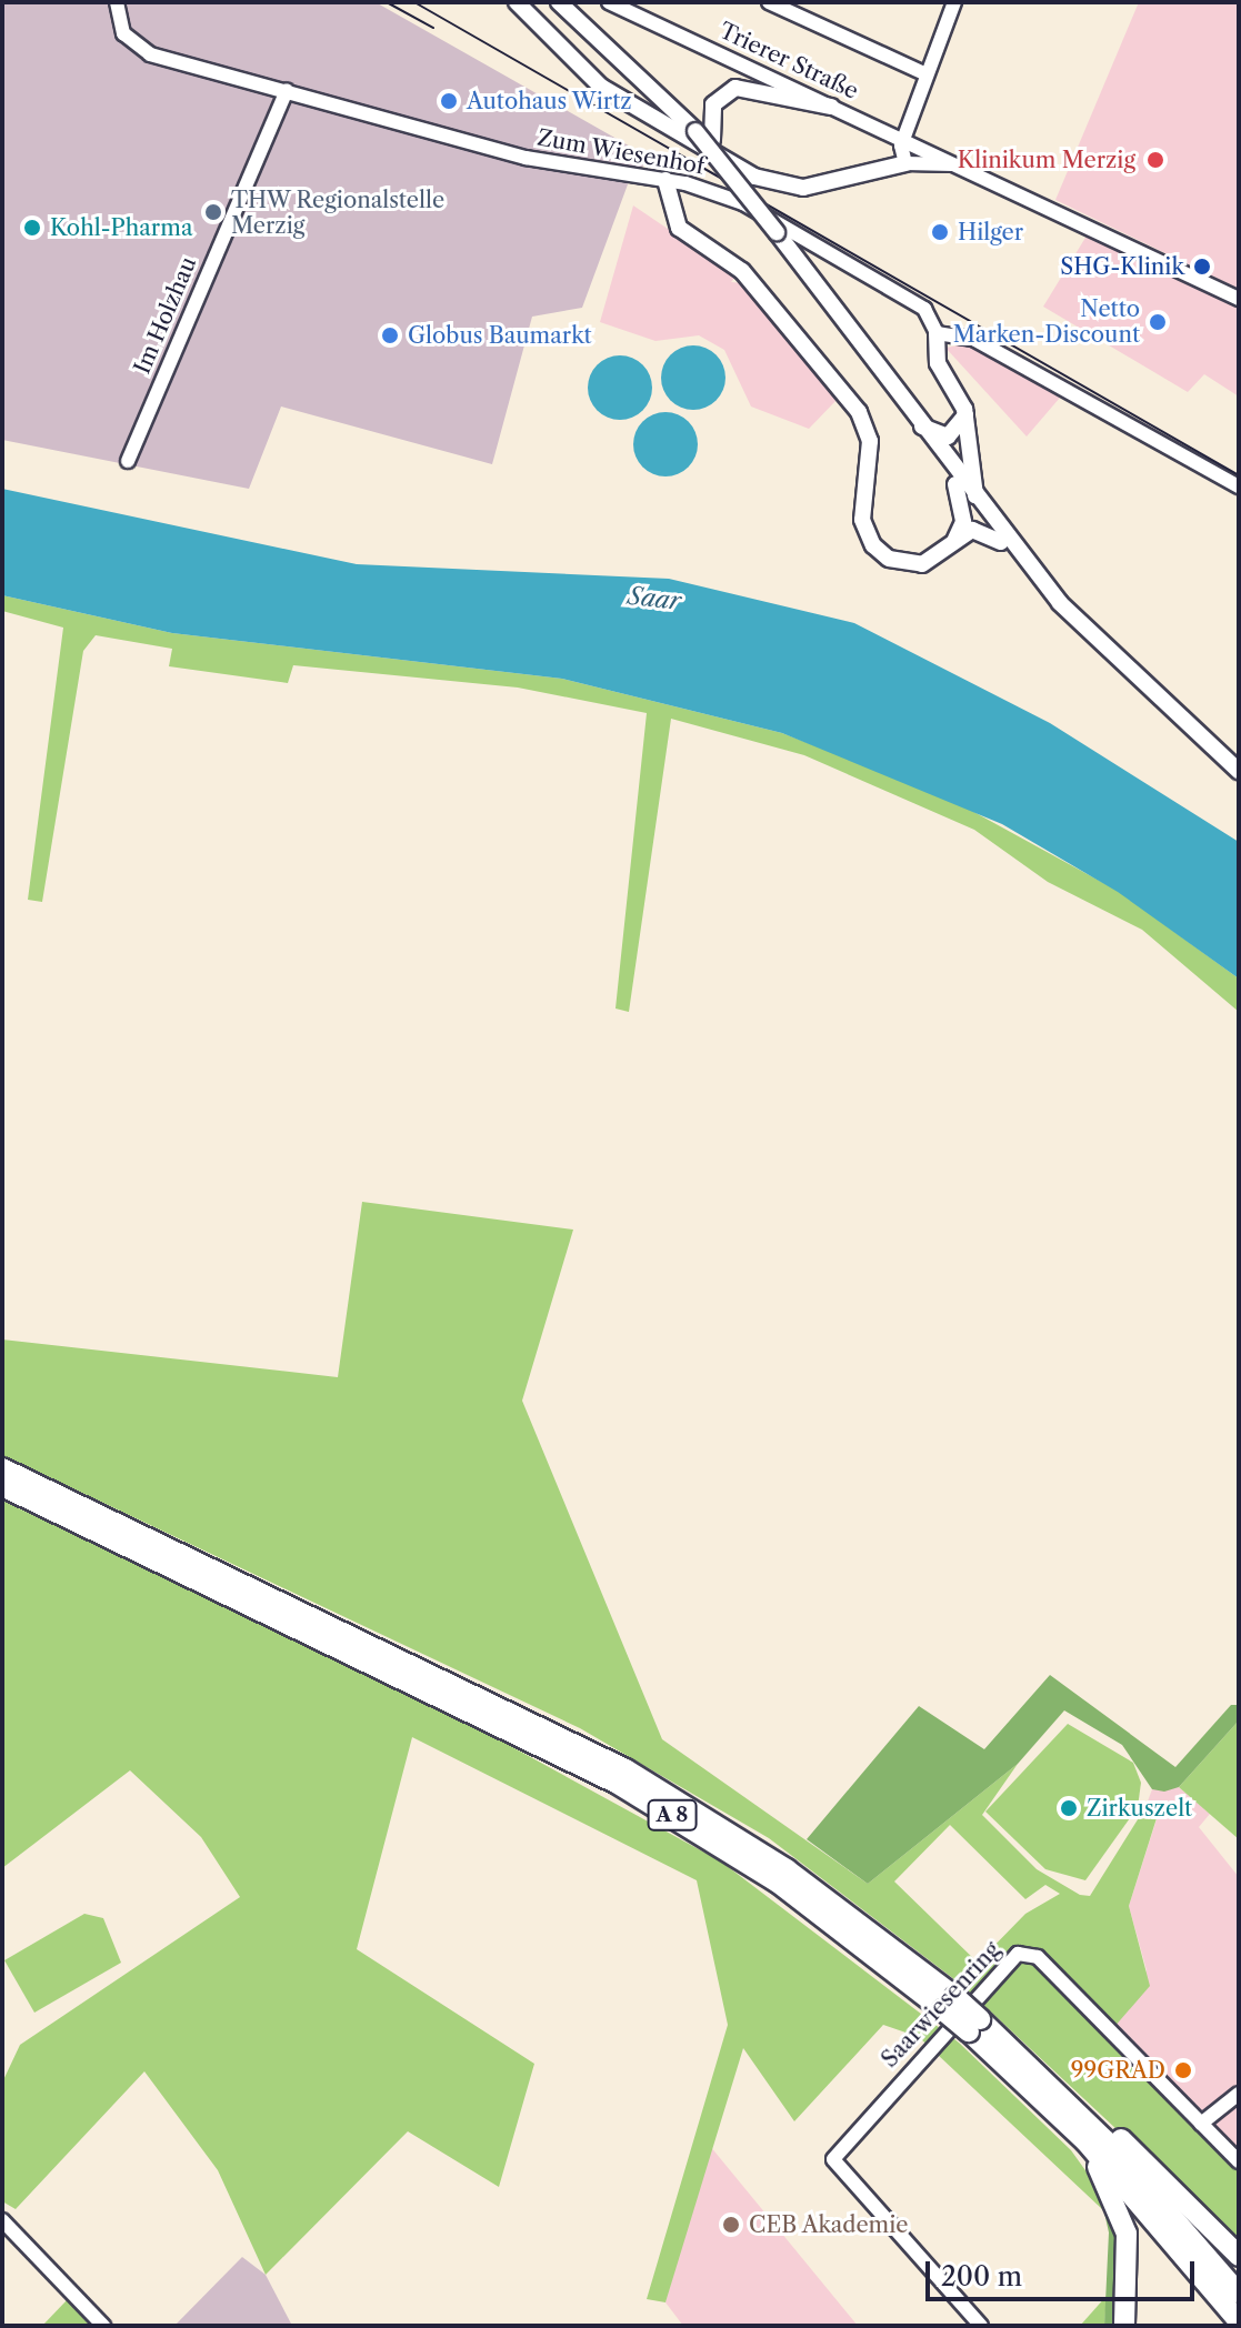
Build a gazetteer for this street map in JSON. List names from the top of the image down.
{
  "streets": {
    "highway": ["A 8"],
    "street": [
      "Trierer Straße",
      "Zum Wiesenhof",
      "Im Holzhau",
      "Saarwiesenring"
    ]
  },
  "crossings": [
    ["Zum Wiesenhof", "Im Holzhau"]
  ],
  "water": ["Saar"],
  "places": [
    "Autohaus Wirtz",
    "Klinikum Merzig",
    "THW Regionalstelle Merzig",
    "Kohl-Pharma",
    "Hilger",
    "SHG-Klinik",
    "Netto Marken-Discount",
    "Globus Baumarkt",
    "Zirkuszelt",
    "99GRAD",
    "CEB Akademie"
  ],
  "scale_bar": "200 m"
}
